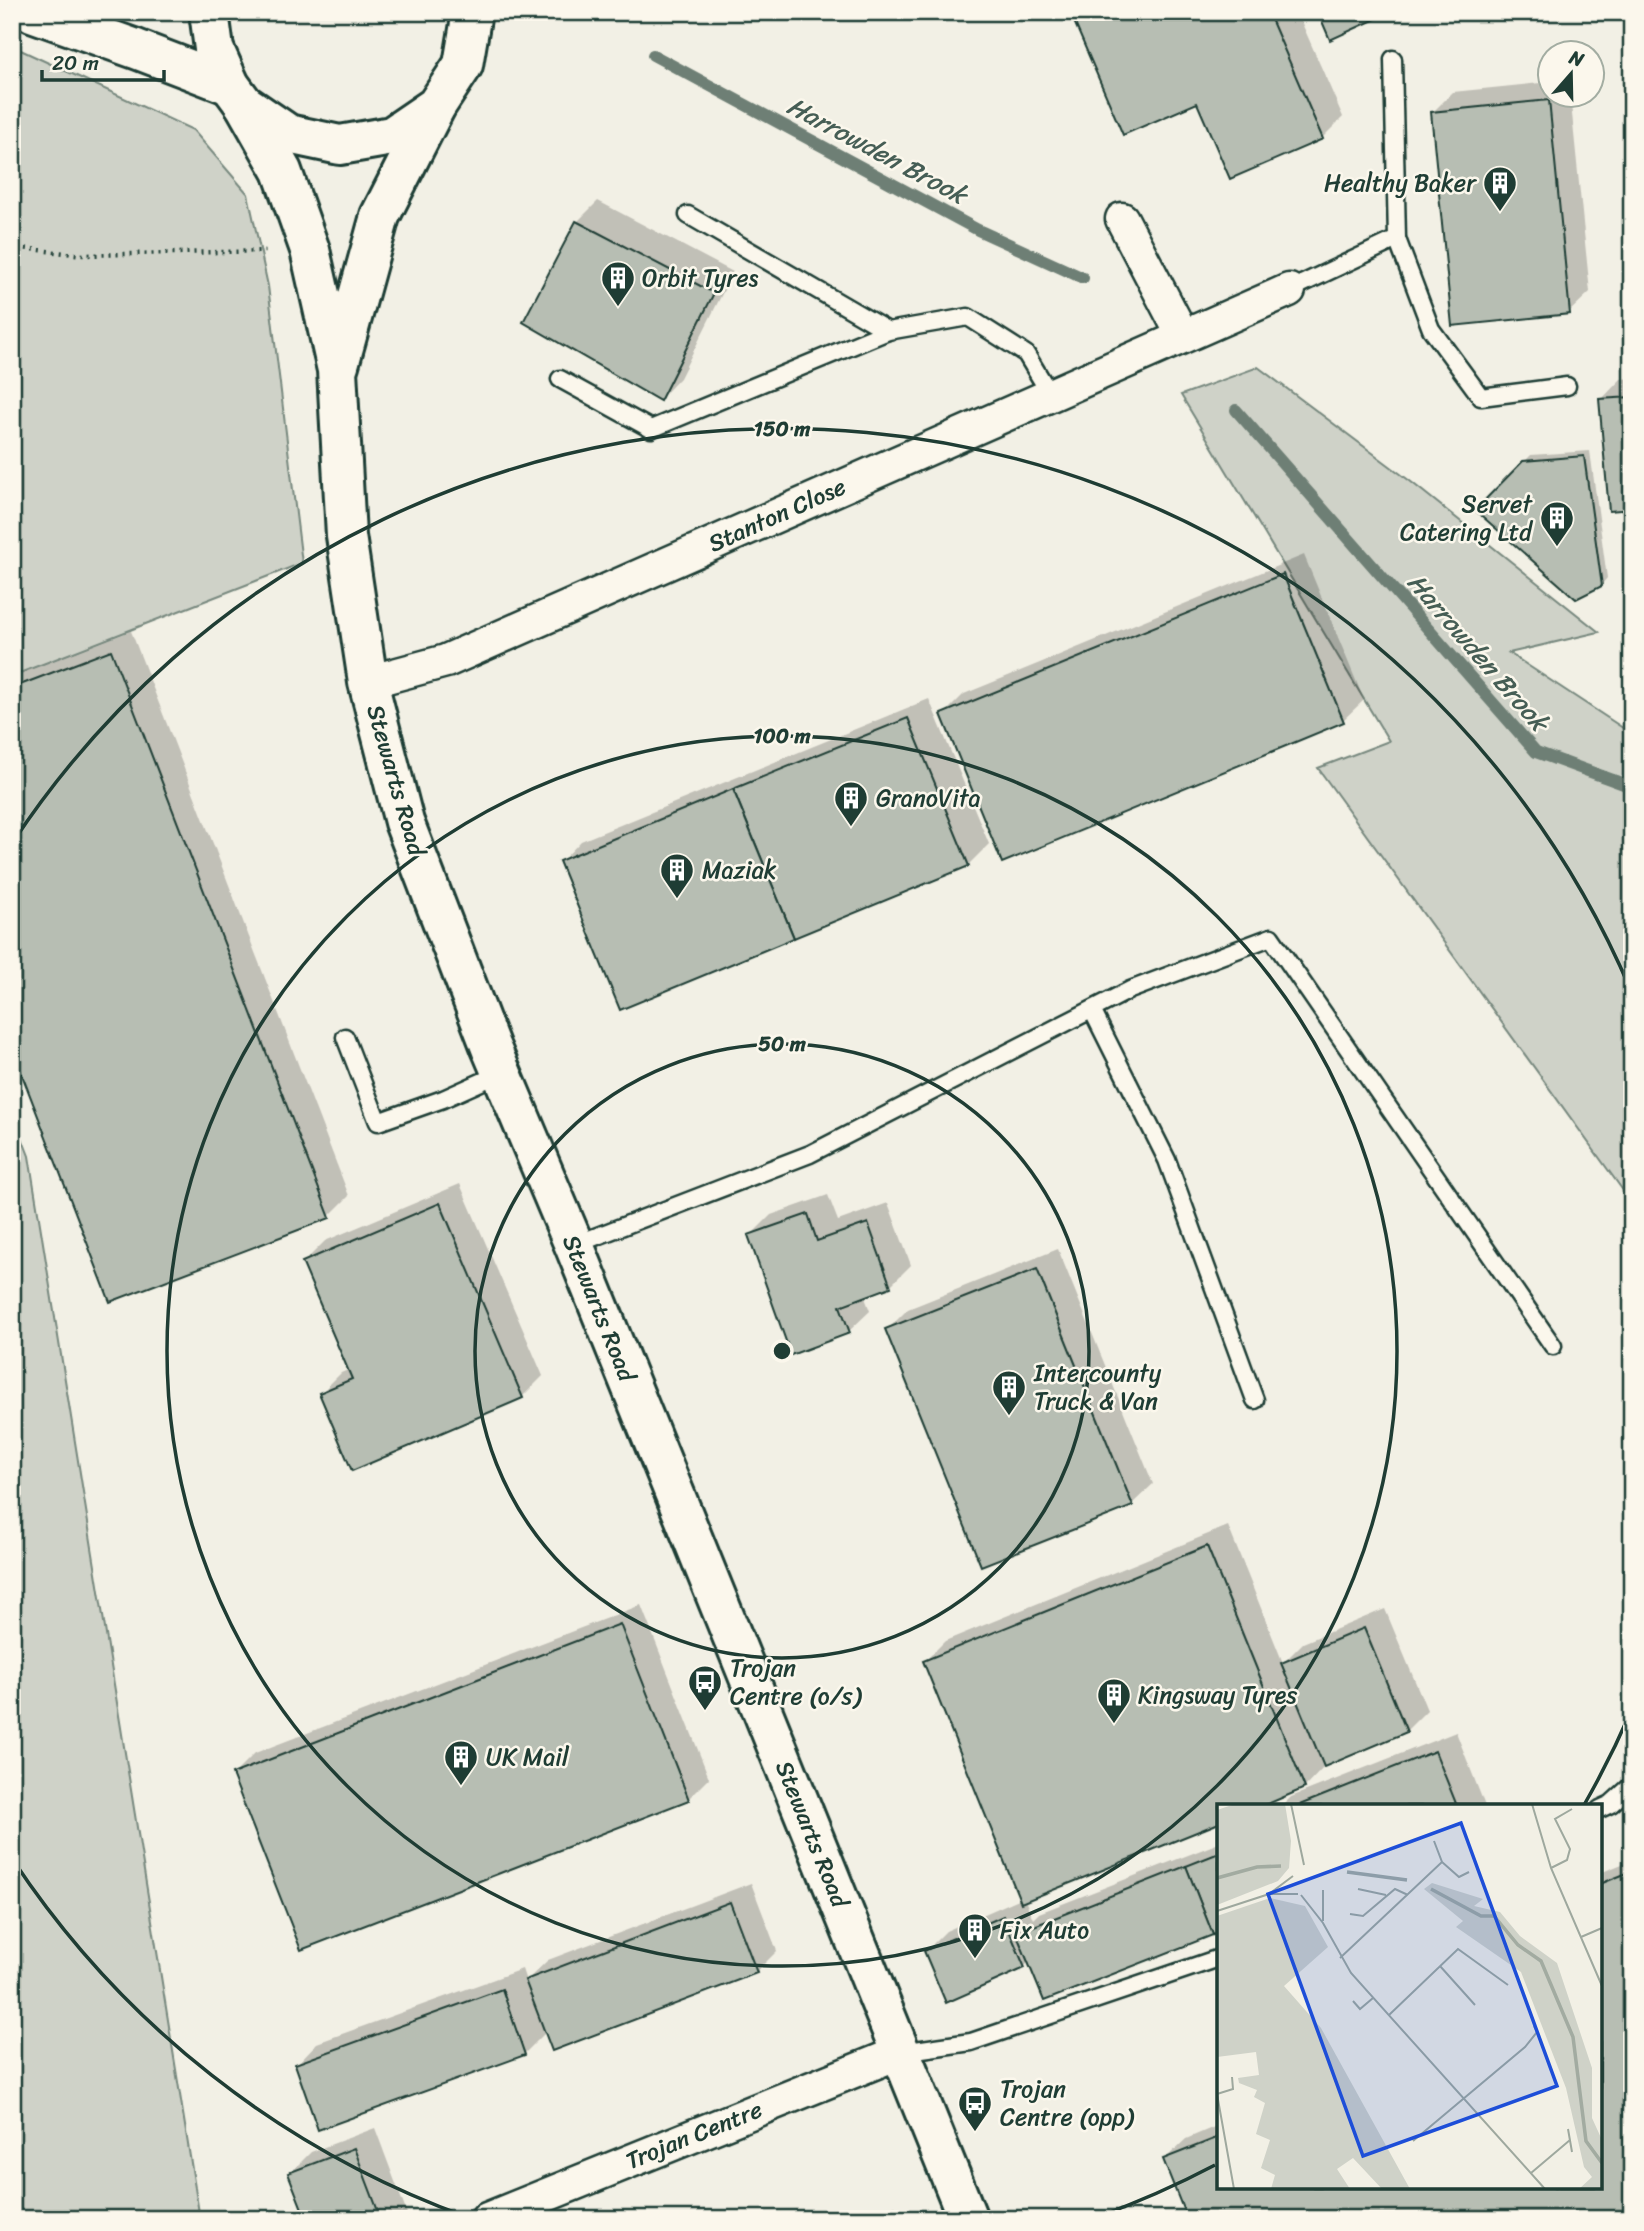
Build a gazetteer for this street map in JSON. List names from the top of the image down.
{
  "streets": {
    "main road": ["Stewarts Road"],
    "street": ["Stanton Close", "Trojan Centre"]
  },
  "crossings": [
    ["Stanton Close", "Stewarts Road"],
    ["Stewarts Road", "Trojan Centre"]
  ],
  "water": ["Harrowden Brook"],
  "places": {
    "building": [
      "Healthy Baker",
      "Orbit Tyres",
      "Servet Catering Ltd",
      "GranoVita",
      "Maziak",
      "Intercounty Truck & Van",
      "Kingsway Tyres",
      "UK Mail",
      "Fix Auto"
    ],
    "bus stop": ["Trojan Centre (o/s)", "Trojan Centre (opp)"]
  },
  "scale_bar": "20 m",
  "north": "top",
  "rings": ["150 m", "100 m", "50 m"]
}
